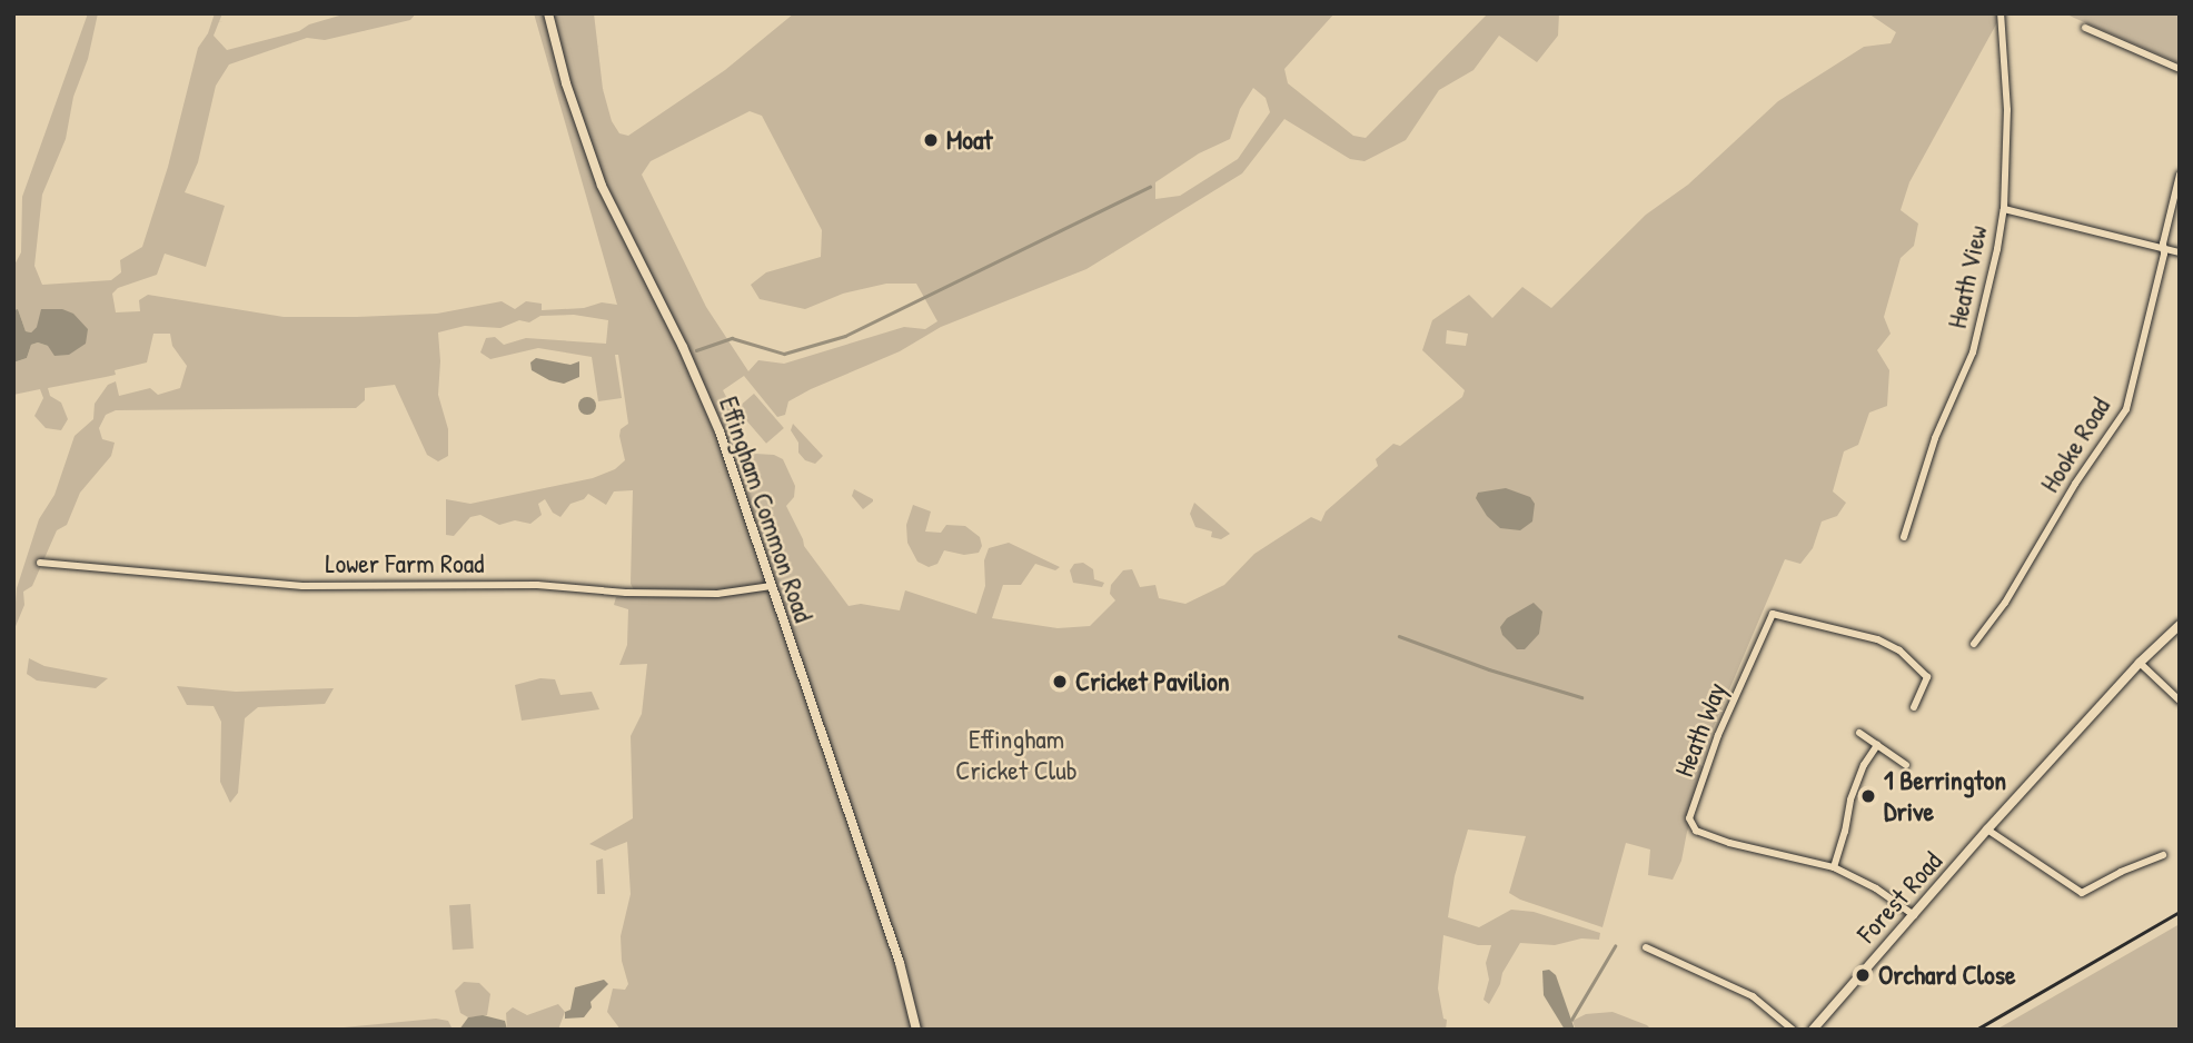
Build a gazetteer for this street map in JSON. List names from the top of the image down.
{
  "streets": {
    "street": [
      "Heath View",
      "Hooke Road",
      "Effingham Common Road",
      "Lower Farm Road",
      "Heath Way",
      "Forest Road"
    ]
  },
  "crossings": [
    ["Effingham Common Road", "Lower Farm Road"],
    ["Heath Way", "Forest Road"]
  ],
  "parks": ["Effingham Cricket Club"],
  "places": [
    "Moat",
    "Cricket Pavilion",
    "1 Berrington Drive",
    "Orchard Close"
  ]
}
